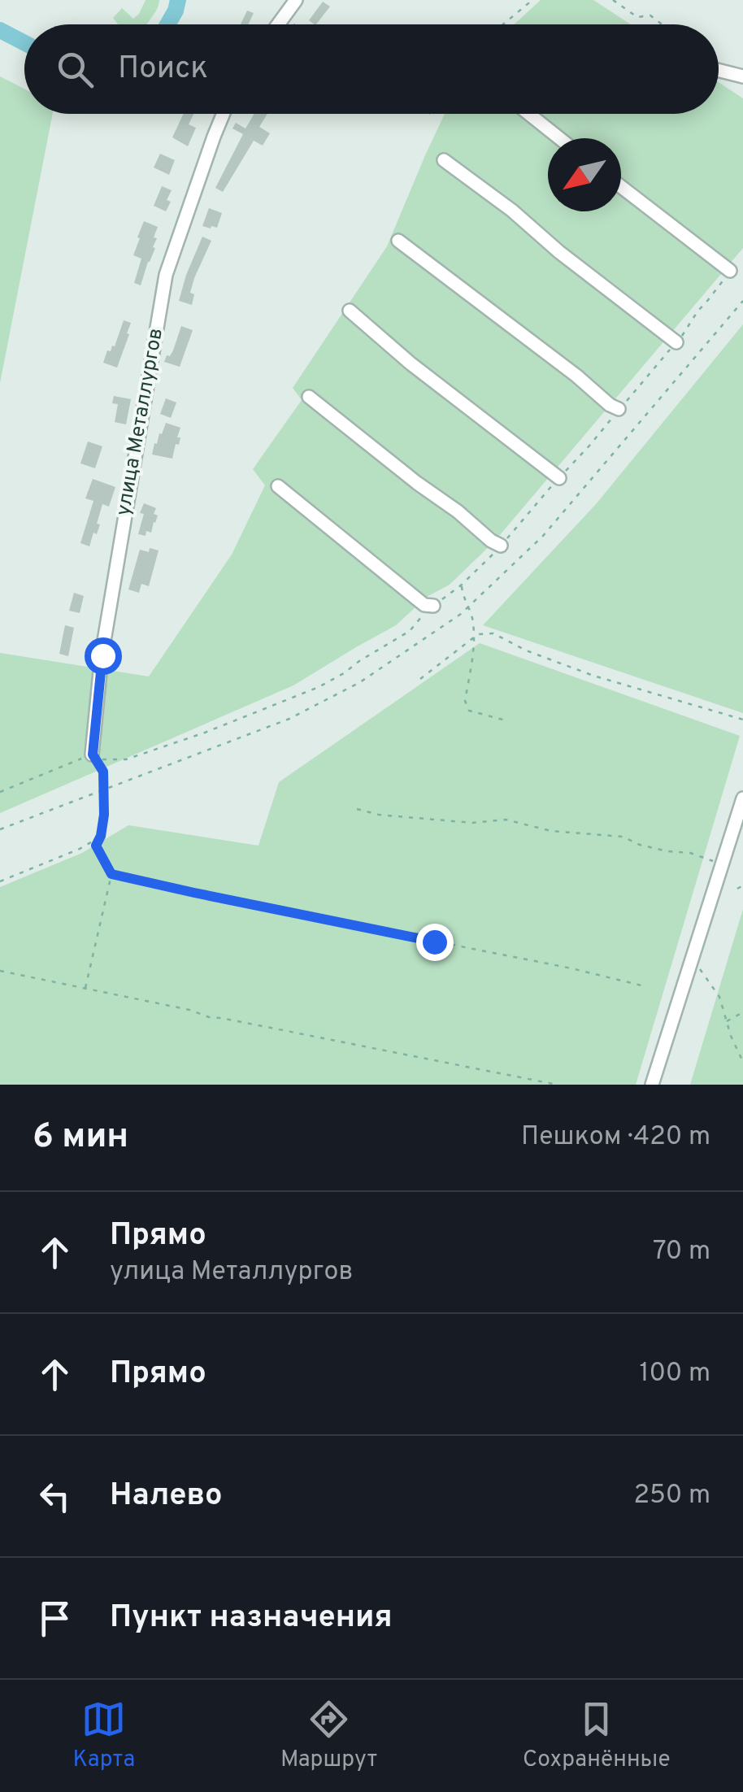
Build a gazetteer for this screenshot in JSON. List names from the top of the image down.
{
  "streets": {
    "street": ["улица Металлургов"]
  },
  "north": "bottom left",
  "page": {
    "search": "Поиск",
    "heading": ["6 мин", "Пешком · 420 m"],
    "list": [
      ["Прямо", "улица Металлургов", "70 m"],
      ["Прямо", "100 m"],
      ["Налево", "250 m"],
      "Пункт назначения"
    ],
    "nav": ["Карта", "Маршрут", "Сохранённые"]
  }
}
